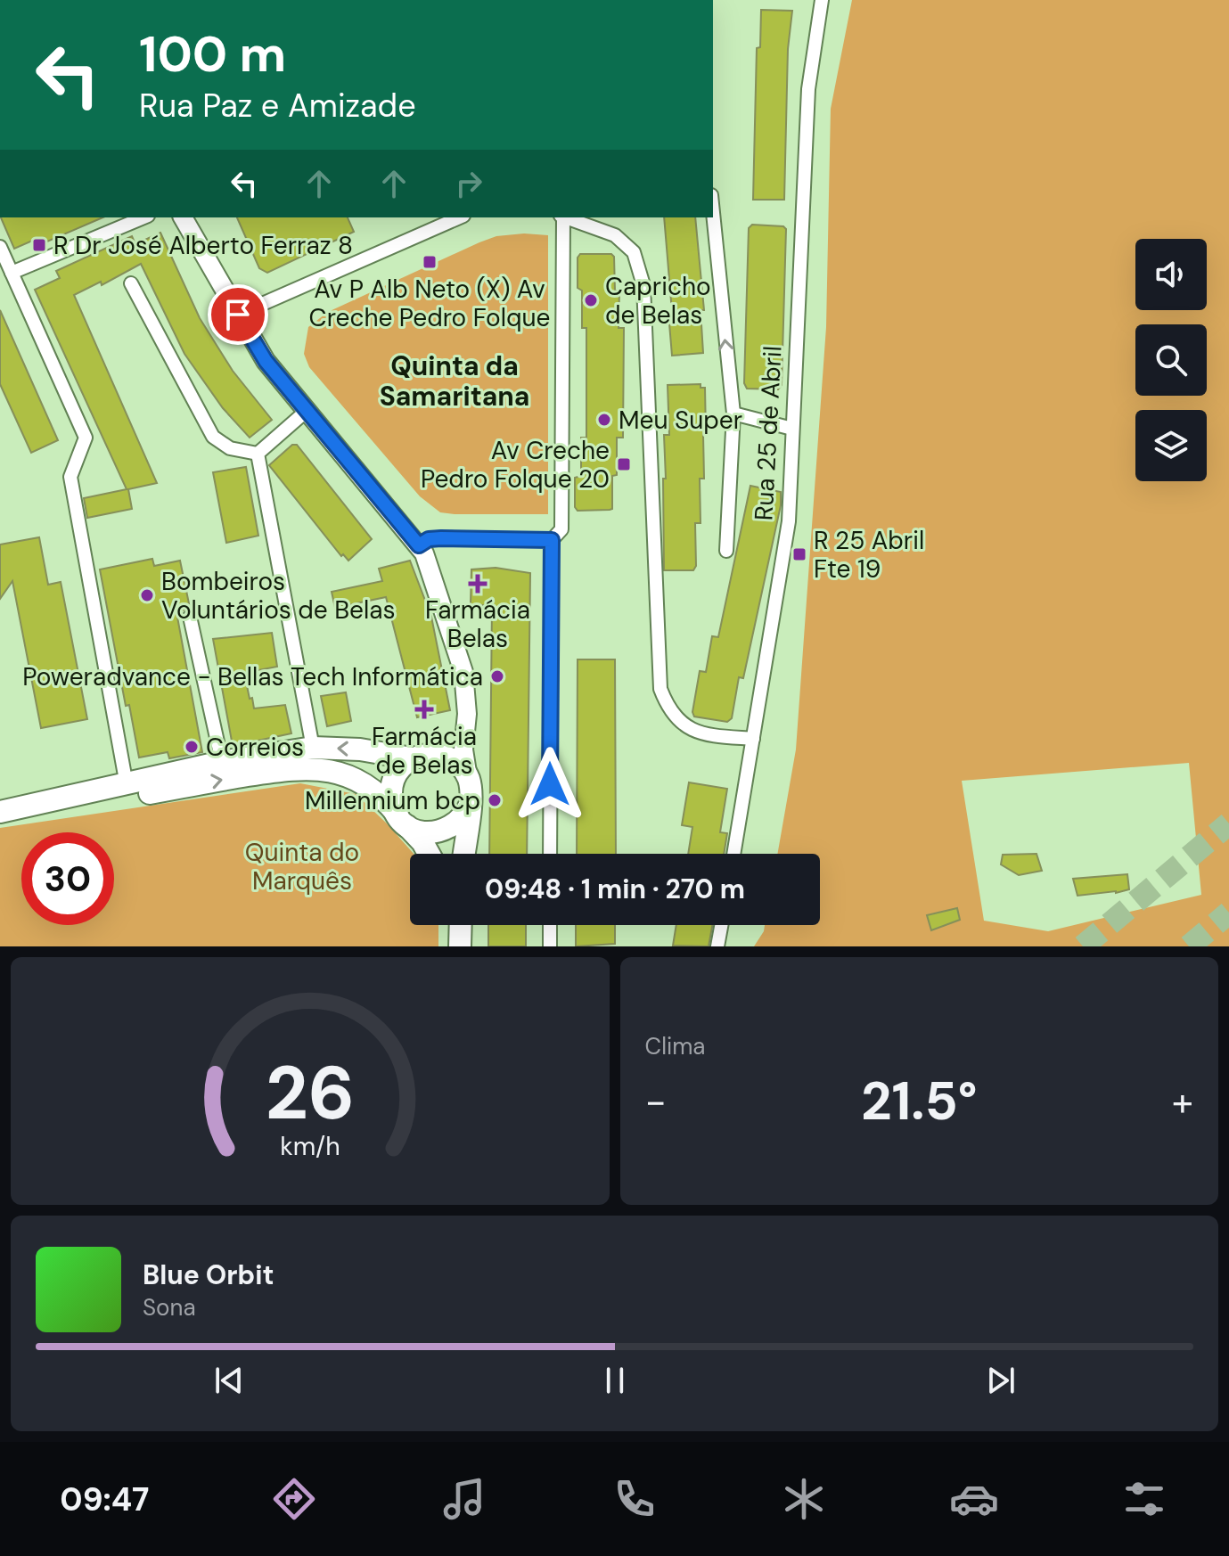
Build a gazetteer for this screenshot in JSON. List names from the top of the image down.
{
  "streets": {
    "street": ["Rua 25 de Abril"]
  },
  "districts": ["Quinta da Samaritana"],
  "parks": ["Quinta do Marquês"],
  "places": {
    "transit": [
      "R Dr José Alberto Ferraz 8",
      "Av P Alb Neto (X) Av Creche Pedro Folque",
      "Av Creche Pedro Folque 20",
      "R 25 Abril Fte 19"
    ],
    "other": [
      "Capricho de Belas",
      "Meu Super",
      "Bombeiros Voluntários de Belas",
      "Poweradvance - Bellas Tech Informática",
      "Correios",
      "Millennium bcp"
    ],
    "health": ["Farmácia Belas", "Farmácia de Belas"]
  },
  "page": {
    "turn": ["100 m", "Rua Paz e Amizade"],
    "limit": "30",
    "trip": "09:48 · 1 min · 270 m",
    "tile": "Clima",
    "heat": ["−", "21.5°", "+"],
    "song": ["Blue Orbit", "Sona"],
    "tabs": "09:47",
    "gauge": ["26", "km/h"]
  }
}
